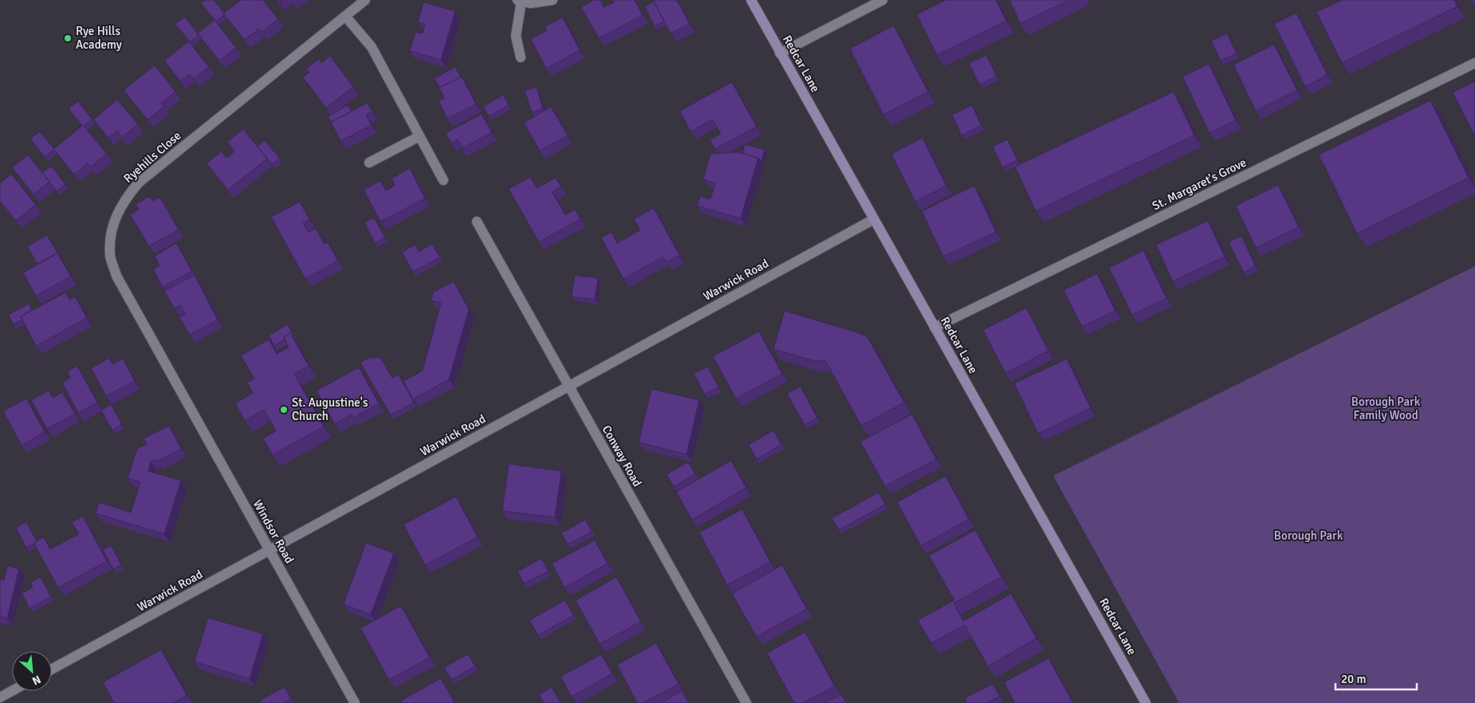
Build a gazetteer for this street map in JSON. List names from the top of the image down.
{
  "streets": {
    "main road": ["Redcar Lane"],
    "street": [
      "Ryehills Close",
      "St. Margaret's Grove",
      "Warwick Road",
      "Conway Road",
      "Windsor Road"
    ]
  },
  "crossings": [
    ["Redcar Lane", "St. Margaret's Grove"],
    ["Redcar Lane", "Warwick Road"],
    ["Ryehills Close", "Windsor Road"],
    ["Warwick Road", "Conway Road"],
    ["Warwick Road", "Windsor Road"]
  ],
  "parks": ["Borough Park Family Wood", "Borough Park"],
  "places": ["Rye Hills Academy", "St. Augustine's Church"],
  "scale_bar": "20 m",
  "north": "bottom right"
}
